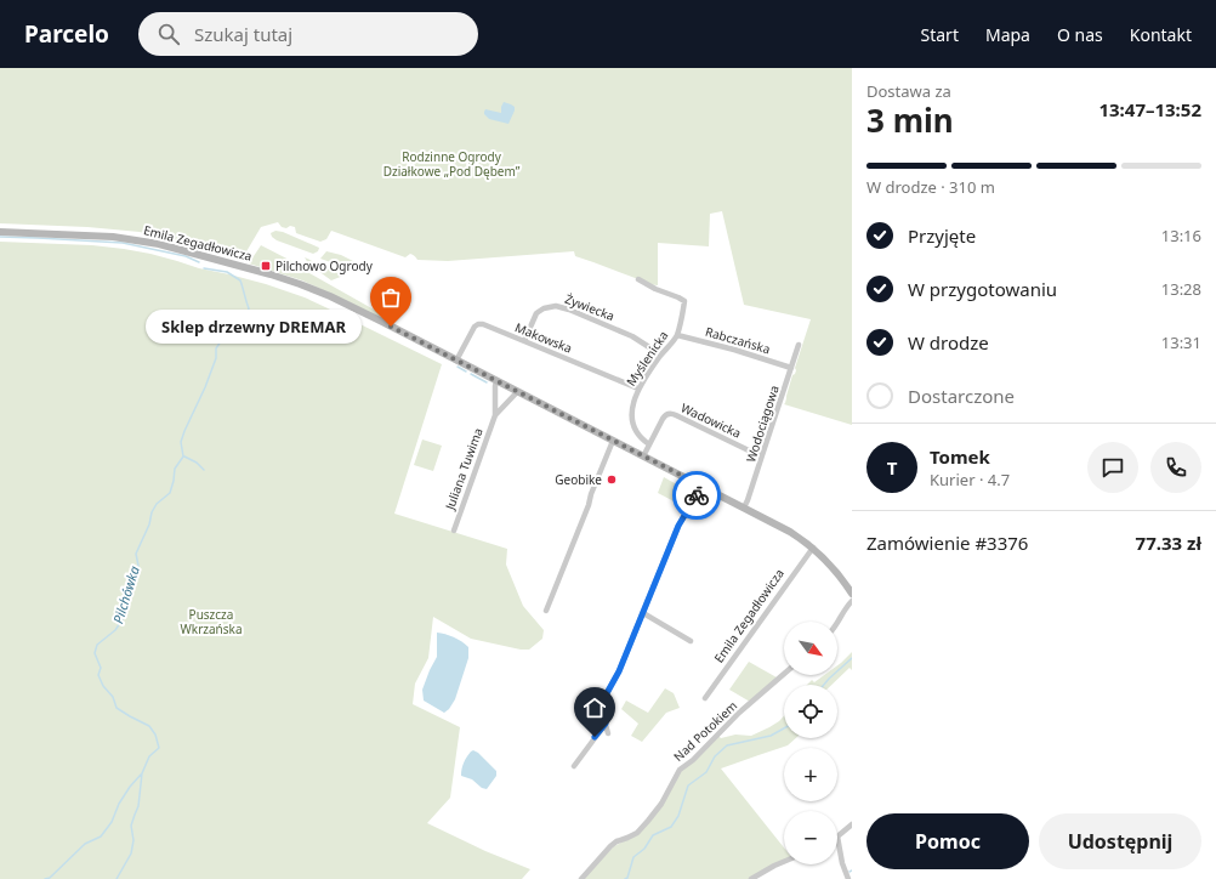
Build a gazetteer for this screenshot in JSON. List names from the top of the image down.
{
  "streets": {
    "main road": ["Emila Zegadłowicza"],
    "street": [
      "Żywiecka",
      "Makowska",
      "Rabczańska",
      "Myślenicka",
      "Wadowicka",
      "Wodociągowa",
      "Juliana Tuwima",
      "Nad Potokiem"
    ]
  },
  "crossings": [
    ["Emila Zegadłowicza", "Makowska"],
    ["Emila Zegadłowicza", "Wadowicka"],
    ["Emila Zegadłowicza", "Wodociągowa"],
    ["Emila Zegadłowicza", "Juliana Tuwima"],
    ["Żywiecka", "Makowska"],
    ["Żywiecka", "Myślenicka"],
    ["Makowska", "Myślenicka"],
    ["Rabczańska", "Myślenicka"],
    ["Rabczańska", "Wodociągowa"],
    ["Myślenicka", "Wadowicka"],
    ["Wadowicka", "Wodociągowa"]
  ],
  "water": ["Pilchówka"],
  "parks": ["Rodzinne Ogrody Działkowe „Pod Dębem”", "Puszcza Wkrzańska"],
  "places": {
    "transit": ["Pilchowo Ogrody"],
    "other": ["Sklep drzewny DREMAR", "Geobike"]
  },
  "north": "bottom right",
  "page": {
    "header": "Parcelo",
    "search": "Szukaj tutaj",
    "nav": [
      "Start",
      "Mapa",
      "O nas",
      "Kontakt"
    ],
    "heading": ["3 min", "Dostawa za", "13:47–13:52"],
    "panel": [
      "Tomek",
      "Kurier · 4.7",
      "Zamówienie #3376",
      "77.33 zł"
    ],
    "bar": "W drodze · 310 m",
    "list": [
      ["Przyjęte", "13:16"],
      ["W przygotowaniu", "13:28"],
      ["W drodze", "13:31"],
      "Dostarczone"
    ],
    "bubble": "Sklep drzewny DREMAR",
    "round": "T",
    "map_buttons": ["+", "−"],
    "buttons": ["Pomoc", "Udostępnij"]
  }
}
